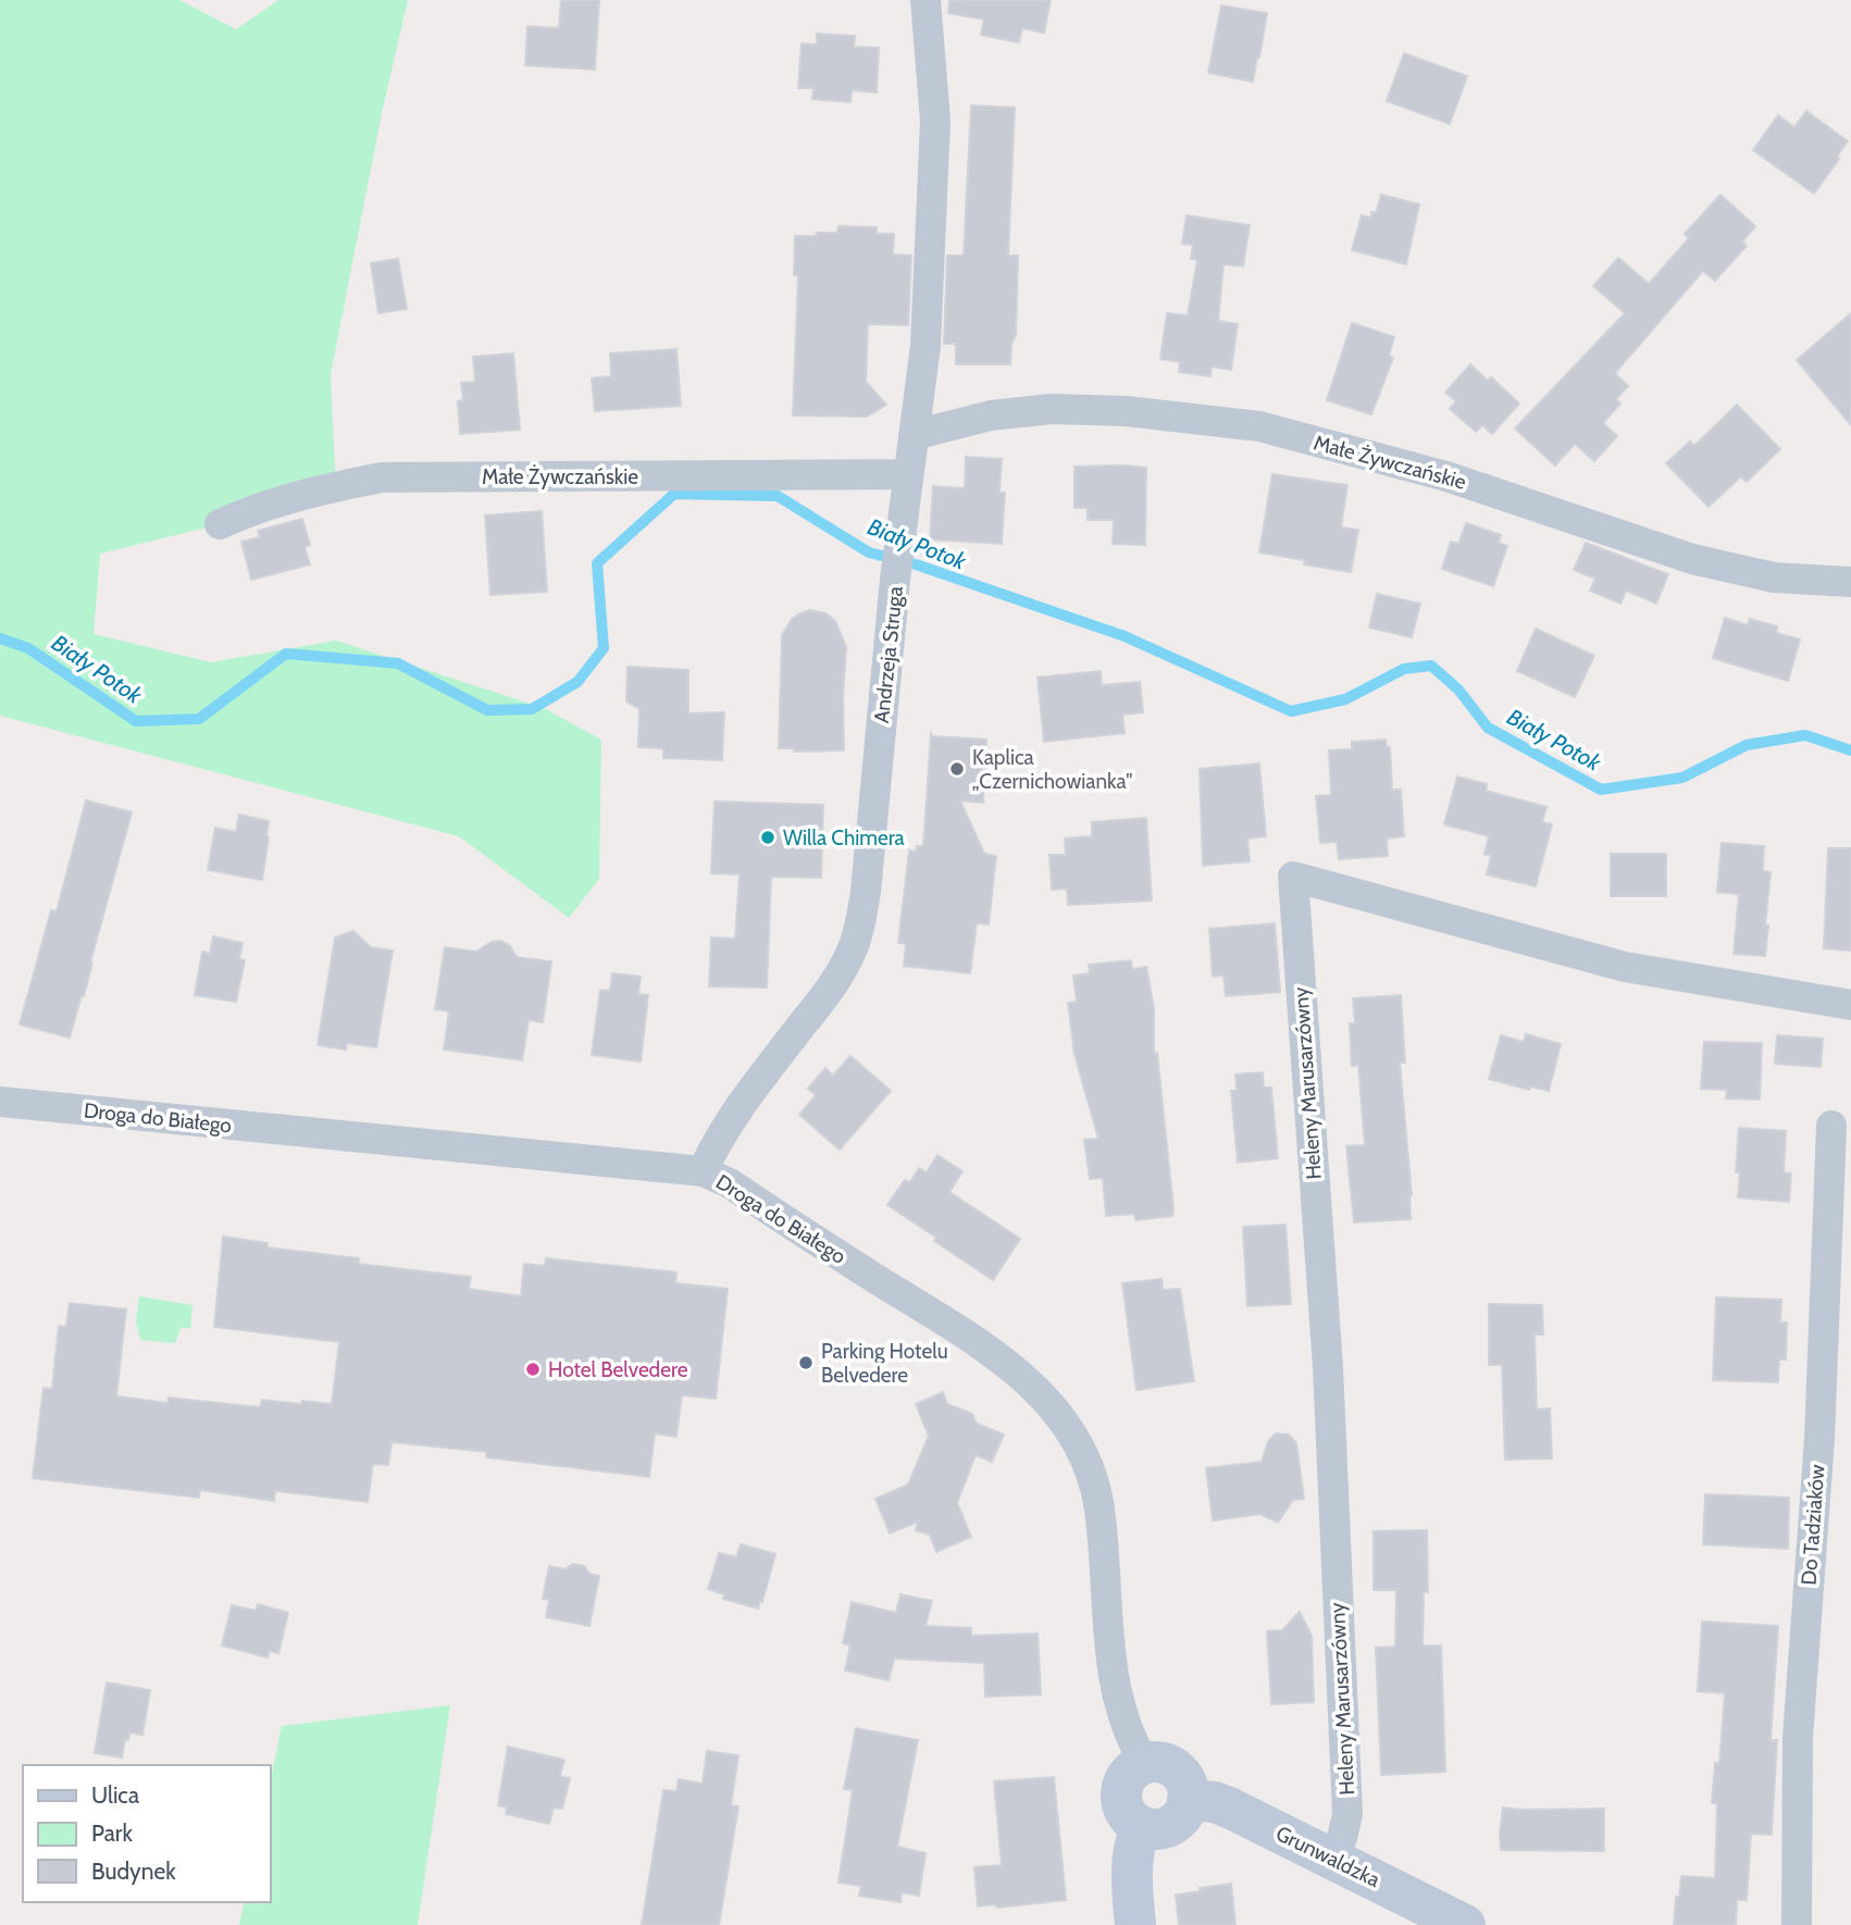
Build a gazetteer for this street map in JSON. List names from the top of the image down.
{
  "streets": {
    "street": [
      "Małe Żywczańskie",
      "Andrzeja Struga",
      "Heleny Marusarzówny",
      "Droga do Białego",
      "Do Tadziaków",
      "Grunwaldzka"
    ]
  },
  "crossings": [
    ["Małe Żywczańskie", "Andrzeja Struga"],
    ["Andrzeja Struga", "Droga do Białego"],
    ["Heleny Marusarzówny", "Grunwaldzka"],
    ["Droga do Białego", "Grunwaldzka"]
  ],
  "water": ["Biały Potok"],
  "places": [
    "Kaplica „Czernichowianka\"",
    "Willa Chimera",
    "Parking Hotelu Belvedere",
    "Hotel Belvedere"
  ],
  "legend": ["Ulica", "Park", "Budynek"]
}
